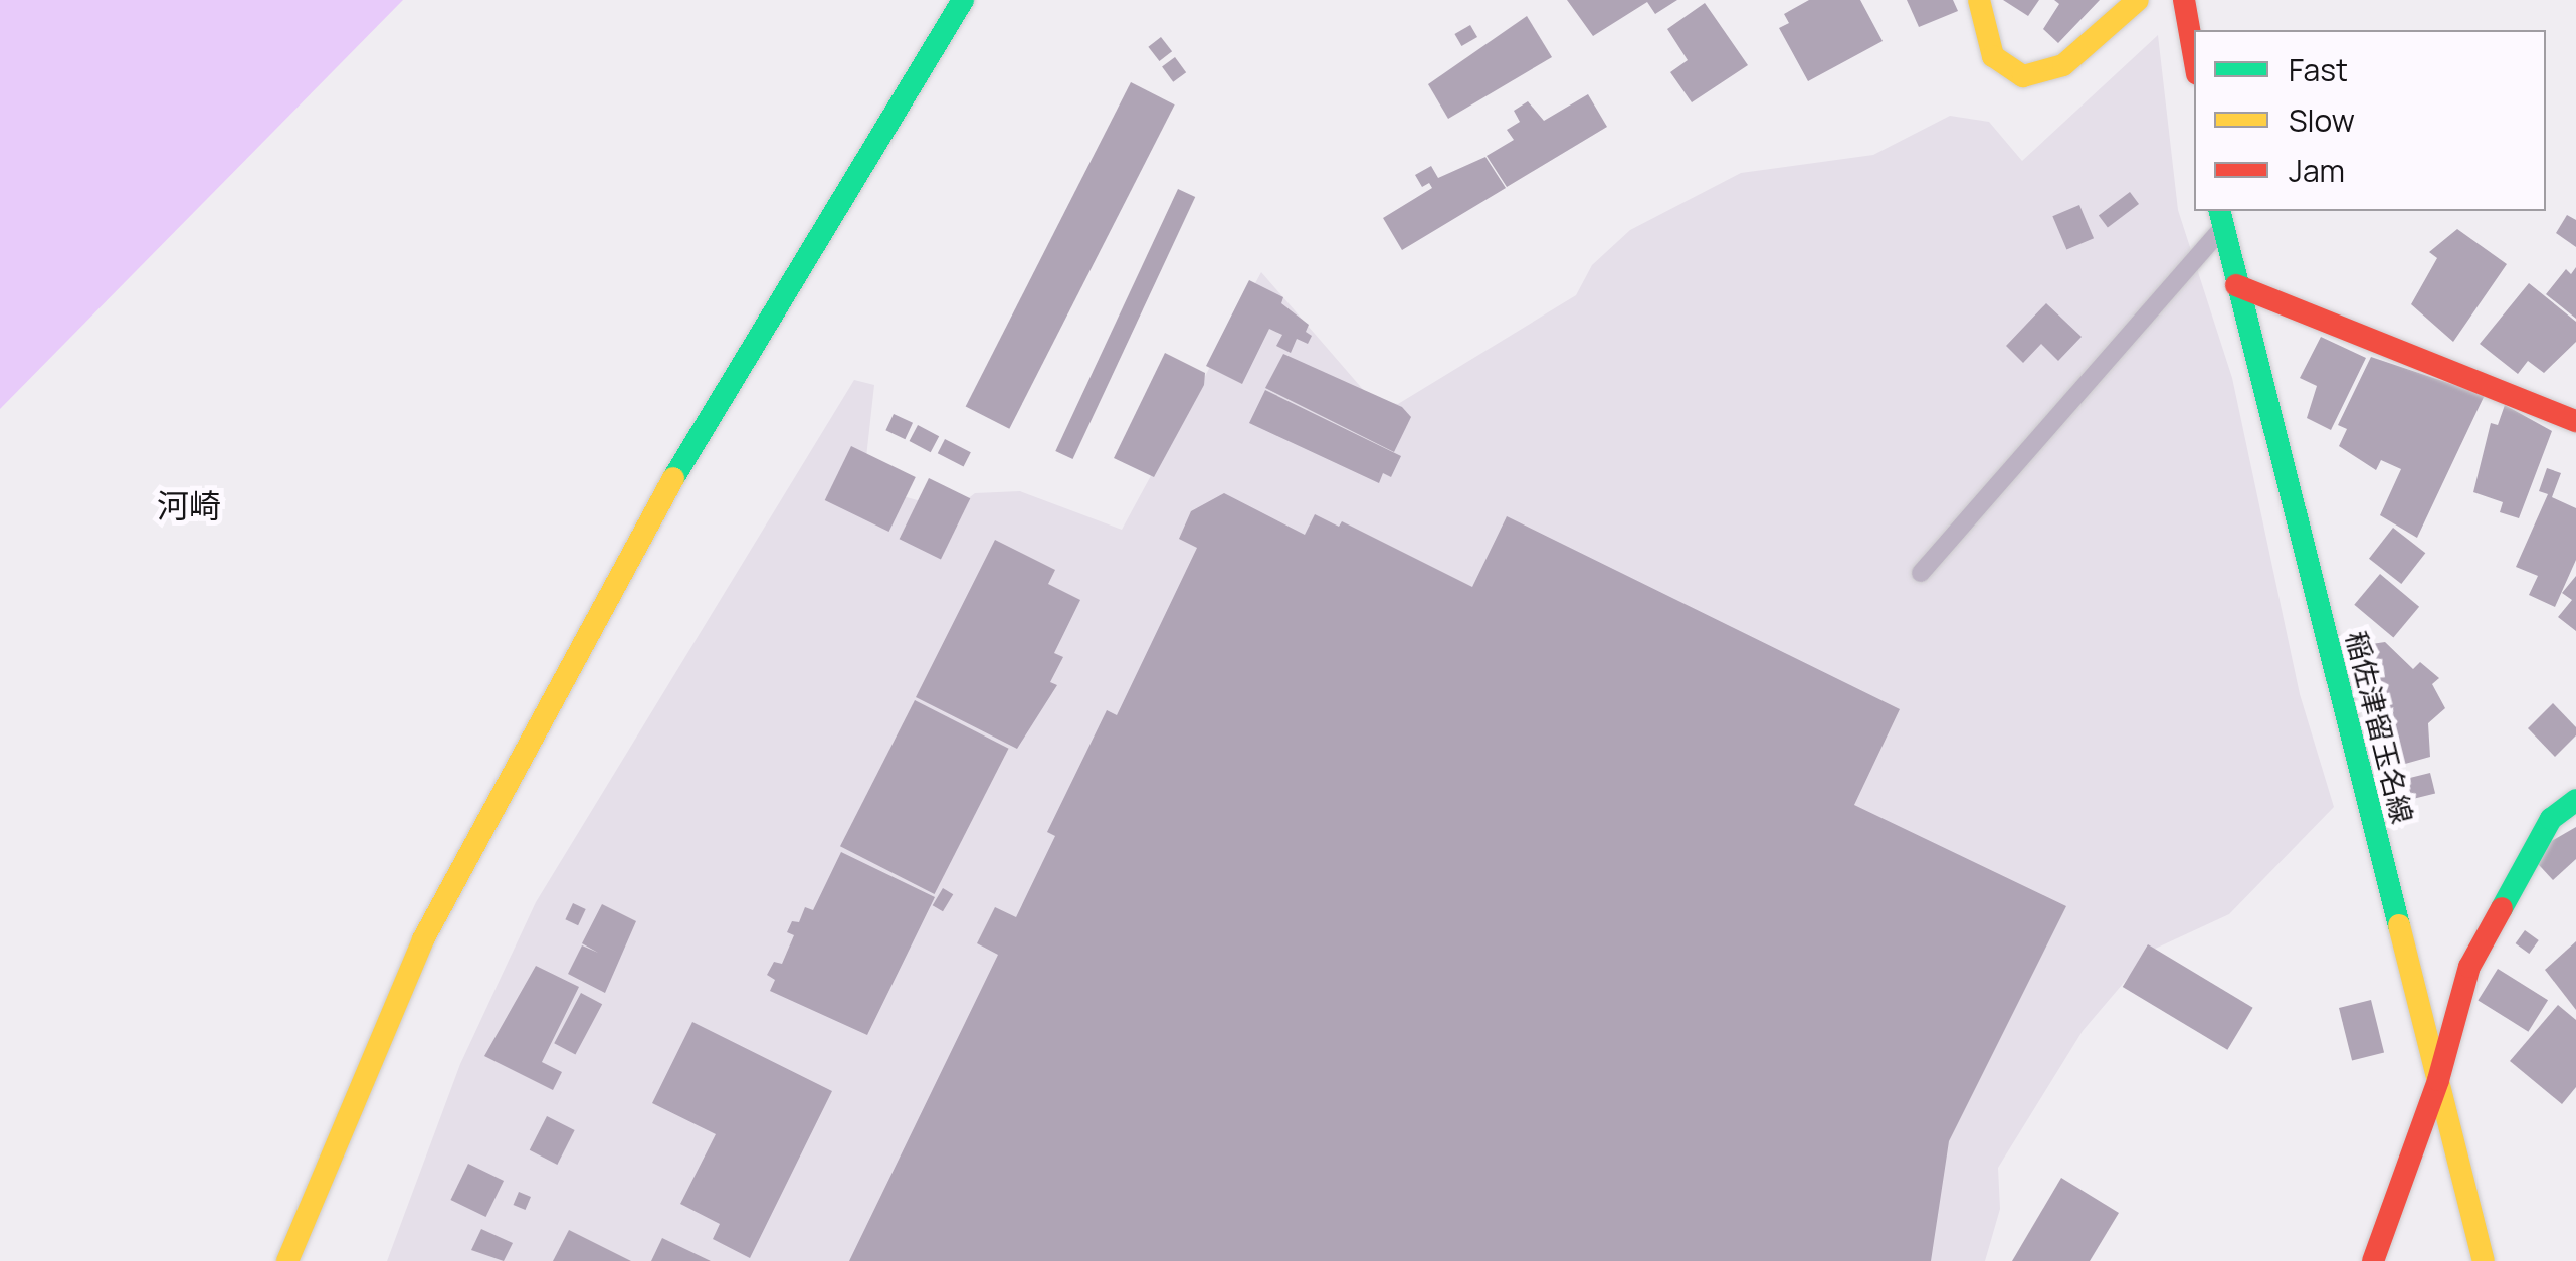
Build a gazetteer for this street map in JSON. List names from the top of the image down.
{
  "streets": {
    "street": ["稲佐津留玉名線"]
  },
  "districts": ["河崎"],
  "legend": ["Fast", "Slow", "Jam"]
}
